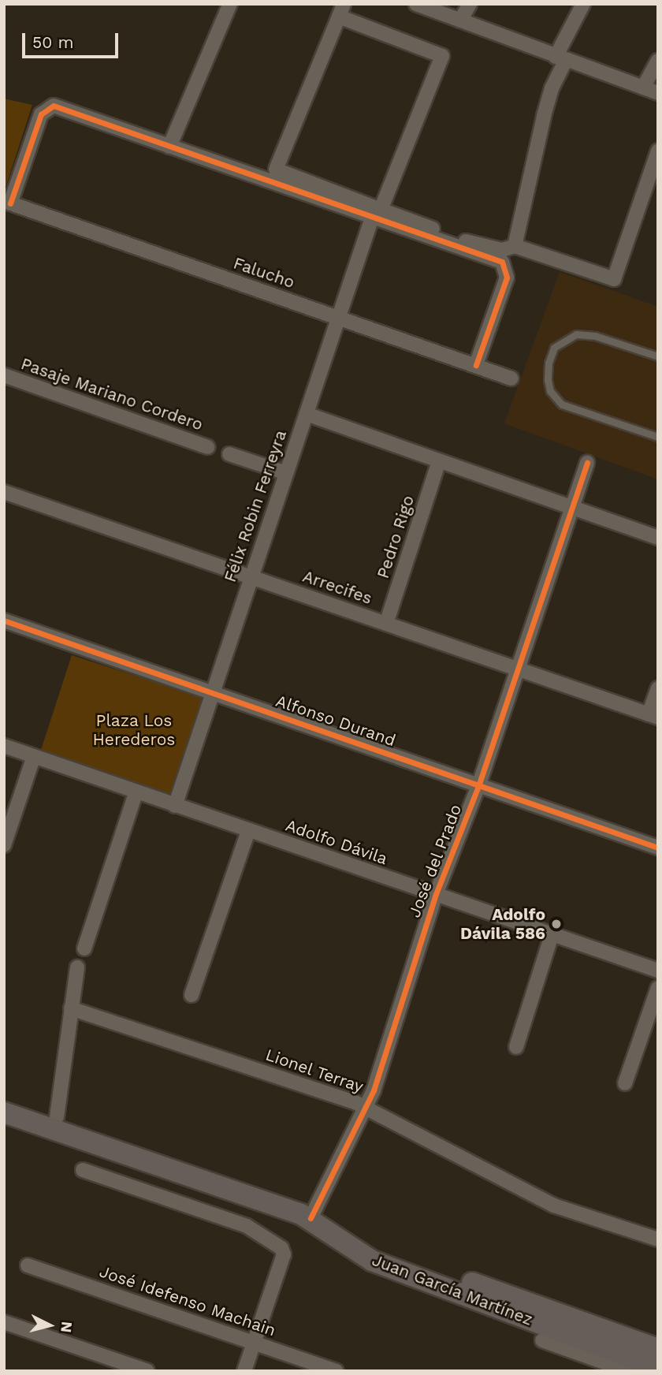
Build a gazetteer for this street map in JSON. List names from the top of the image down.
{
  "streets": {
    "main road": ["Juan García Martínez"],
    "street": [
      "Falucho",
      "Pasaje Mariano Cordero",
      "Félix Robin Ferreyra",
      "Pedro Rigo",
      "Arrecifes",
      "Alfonso Durand",
      "Adolfo Dávila",
      "José del Prado",
      "Lionel Terray",
      "José Idefenso Machain"
    ]
  },
  "crossings": [
    ["Falucho", "Félix Robin Ferreyra"],
    ["Félix Robin Ferreyra", "Arrecifes"],
    ["Félix Robin Ferreyra", "Alfonso Durand"],
    ["Félix Robin Ferreyra", "Adolfo Dávila"],
    ["Pedro Rigo", "Arrecifes"],
    ["Arrecifes", "José del Prado"],
    ["Alfonso Durand", "José del Prado"],
    ["Adolfo Dávila", "José del Prado"],
    ["José del Prado", "Lionel Terray"],
    ["José del Prado", "Juan García Martínez"]
  ],
  "parks": ["Plaza Los Herederos"],
  "places": ["Adolfo Dávila 586"],
  "scale_bar": "50 m",
  "north": "right"
}
